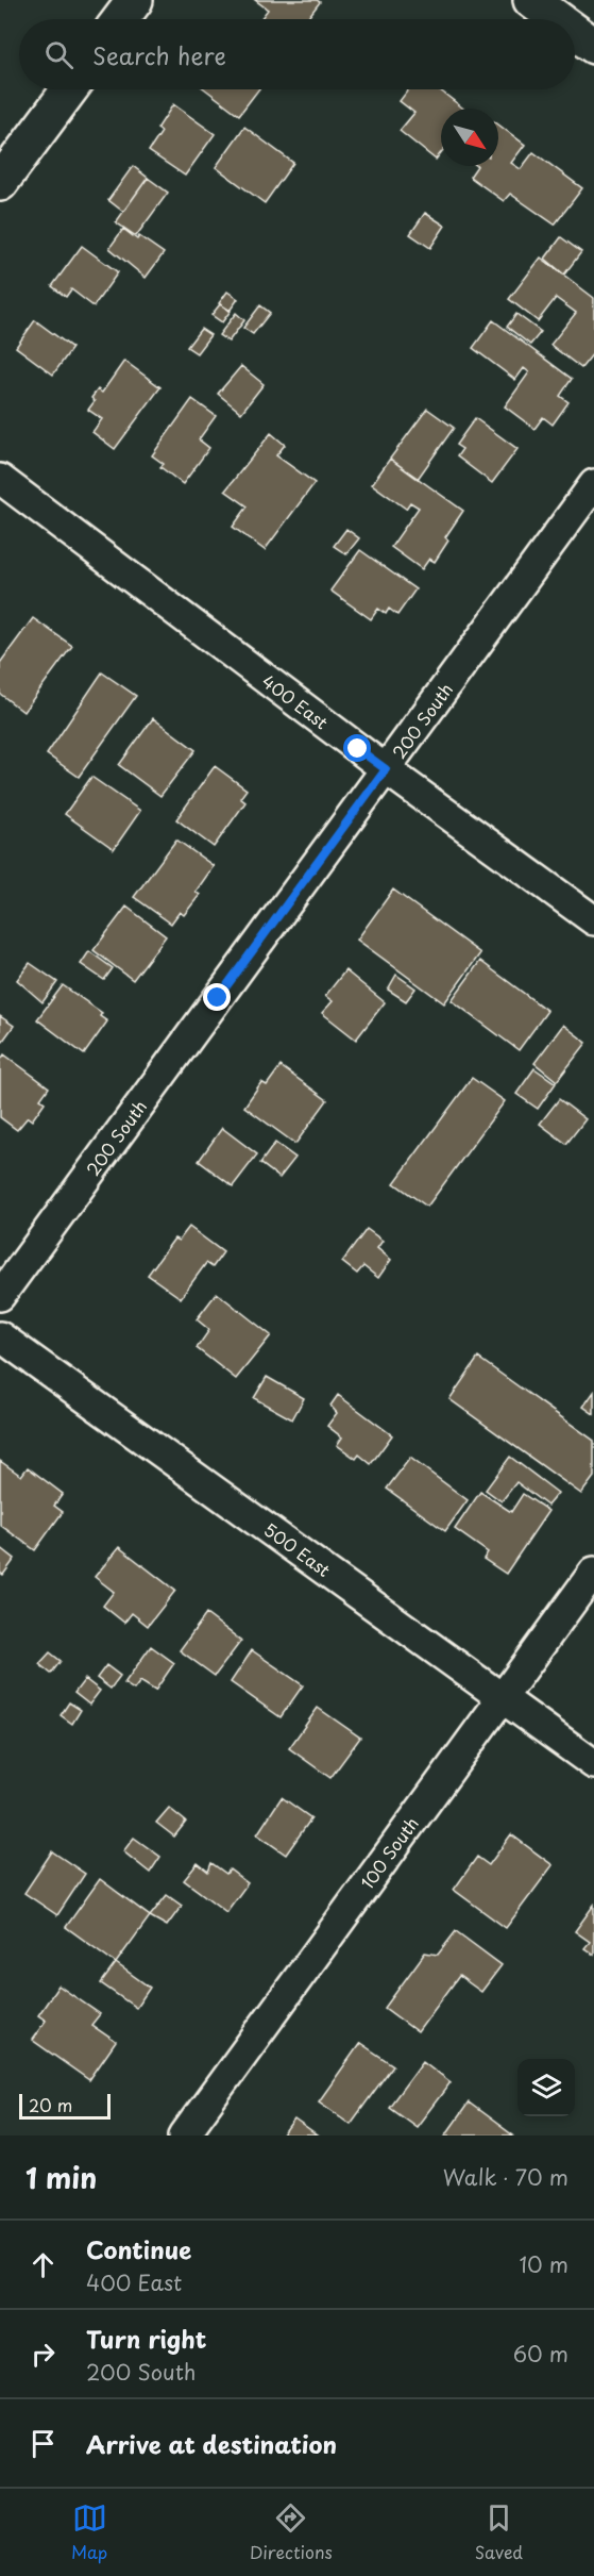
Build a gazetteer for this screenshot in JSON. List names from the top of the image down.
{
  "streets": {
    "street": [
      "400 East",
      "200 South",
      "500 East",
      "100 South"
    ]
  },
  "crossings": [
    ["400 East", "200 South"],
    ["500 East", "100 South"]
  ],
  "scale_bar": "20 m",
  "north": "bottom right",
  "page": {
    "search": "Search here",
    "scale": "20 m",
    "heading": ["1 min", "Walk · 70 m"],
    "list": [
      ["Continue", "400 East", "10 m"],
      ["Turn right", "200 South", "60 m"],
      "Arrive at destination"
    ],
    "nav": ["Map", "Directions", "Saved"]
  }
}
